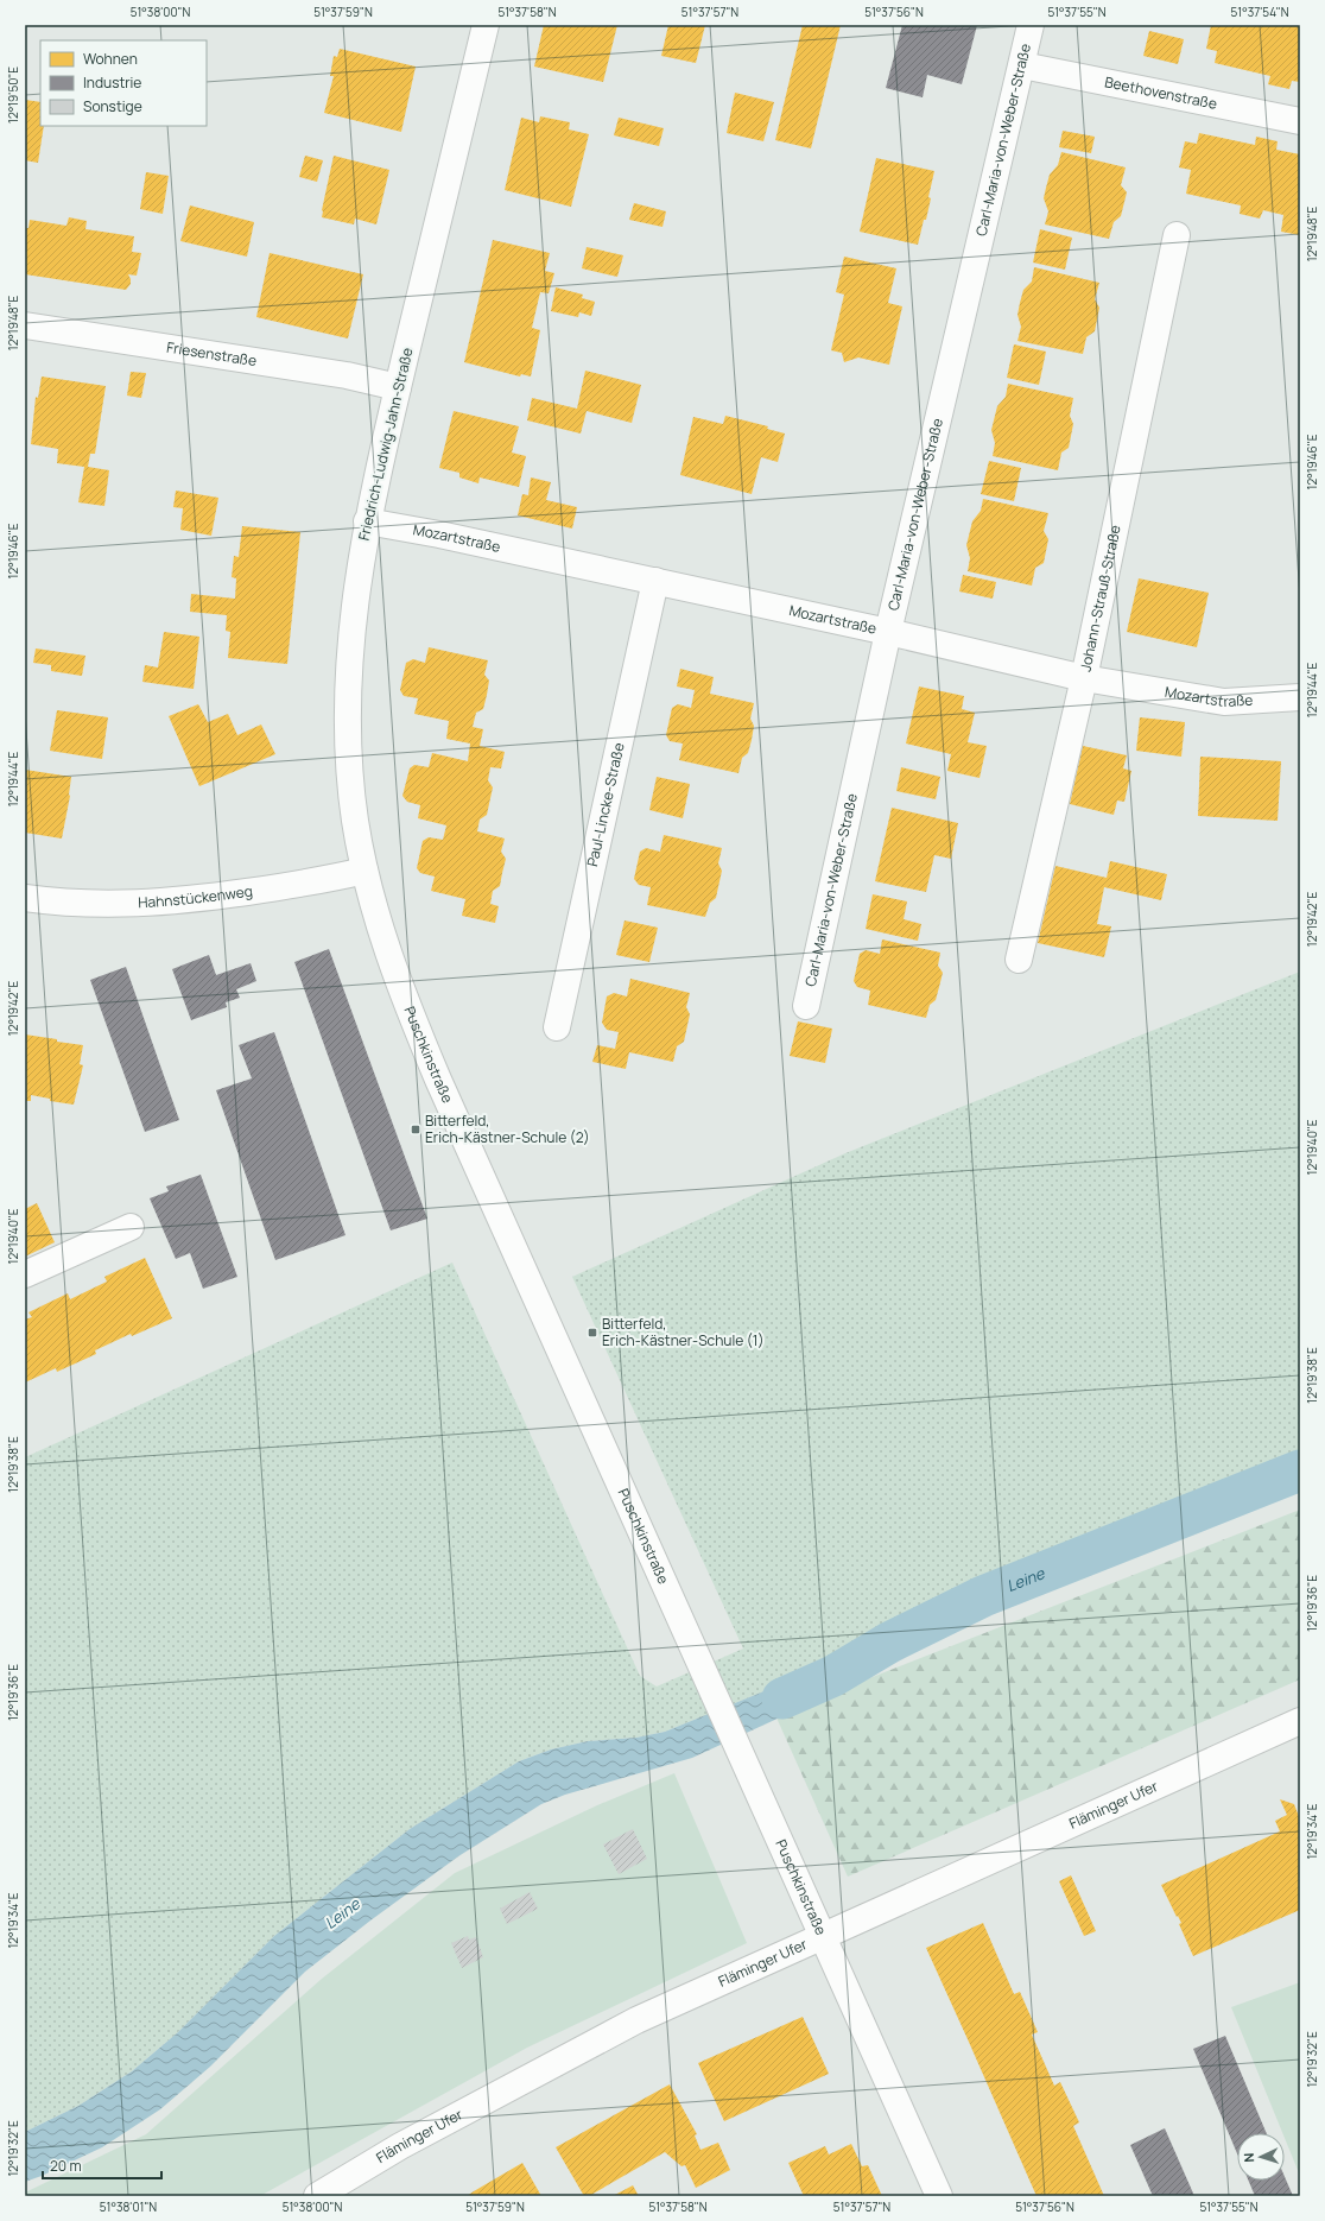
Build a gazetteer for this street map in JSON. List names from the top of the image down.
{
  "streets": {
    "street": [
      "Beethovenstraße",
      "Carl-Maria-von-Weber-Straße",
      "Friesenstraße",
      "Friedrich-Ludwig-Jahn-Straße",
      "Mozartstraße",
      "Johann-Strauß-Straße",
      "Paul-Lincke-Straße",
      "Hahnstückenweg",
      "Puschkinstraße",
      "Fläminger Ufer"
    ]
  },
  "crossings": [
    ["Beethovenstraße", "Carl-Maria-von-Weber-Straße"],
    ["Carl-Maria-von-Weber-Straße", "Mozartstraße"],
    ["Friesenstraße", "Friedrich-Ludwig-Jahn-Straße"],
    ["Friedrich-Ludwig-Jahn-Straße", "Mozartstraße"],
    ["Friedrich-Ludwig-Jahn-Straße", "Hahnstückenweg"],
    ["Friedrich-Ludwig-Jahn-Straße", "Puschkinstraße"],
    ["Mozartstraße", "Johann-Strauß-Straße"],
    ["Mozartstraße", "Paul-Lincke-Straße"],
    ["Hahnstückenweg", "Puschkinstraße"],
    ["Puschkinstraße", "Fläminger Ufer"]
  ],
  "water": ["Leine"],
  "places": {
    "transit": ["Bitterfeld, Erich-Kästner-Schule (2)", "Bitterfeld, Erich-Kästner-Schule (1)"]
  },
  "legend": ["Wohnen", "Industrie", "Sonstige"],
  "scale_bar": "20 m",
  "north": "left",
  "coordinates": [
    "51°38'00\"N",
    "51°37'59\"N",
    "51°37'58\"N",
    "51°37'57\"N",
    "51°37'56\"N",
    "51°37'55\"N",
    "51°37'54\"N",
    "12°19'50\"E",
    "12°19'48\"E",
    "12°19'46\"E",
    "12°19'44\"E",
    "12°19'42\"E",
    "12°19'40\"E",
    "12°19'38\"E",
    "12°19'36\"E",
    "12°19'34\"E",
    "12°19'32\"E",
    "51°38'01\"N"
  ]
}
